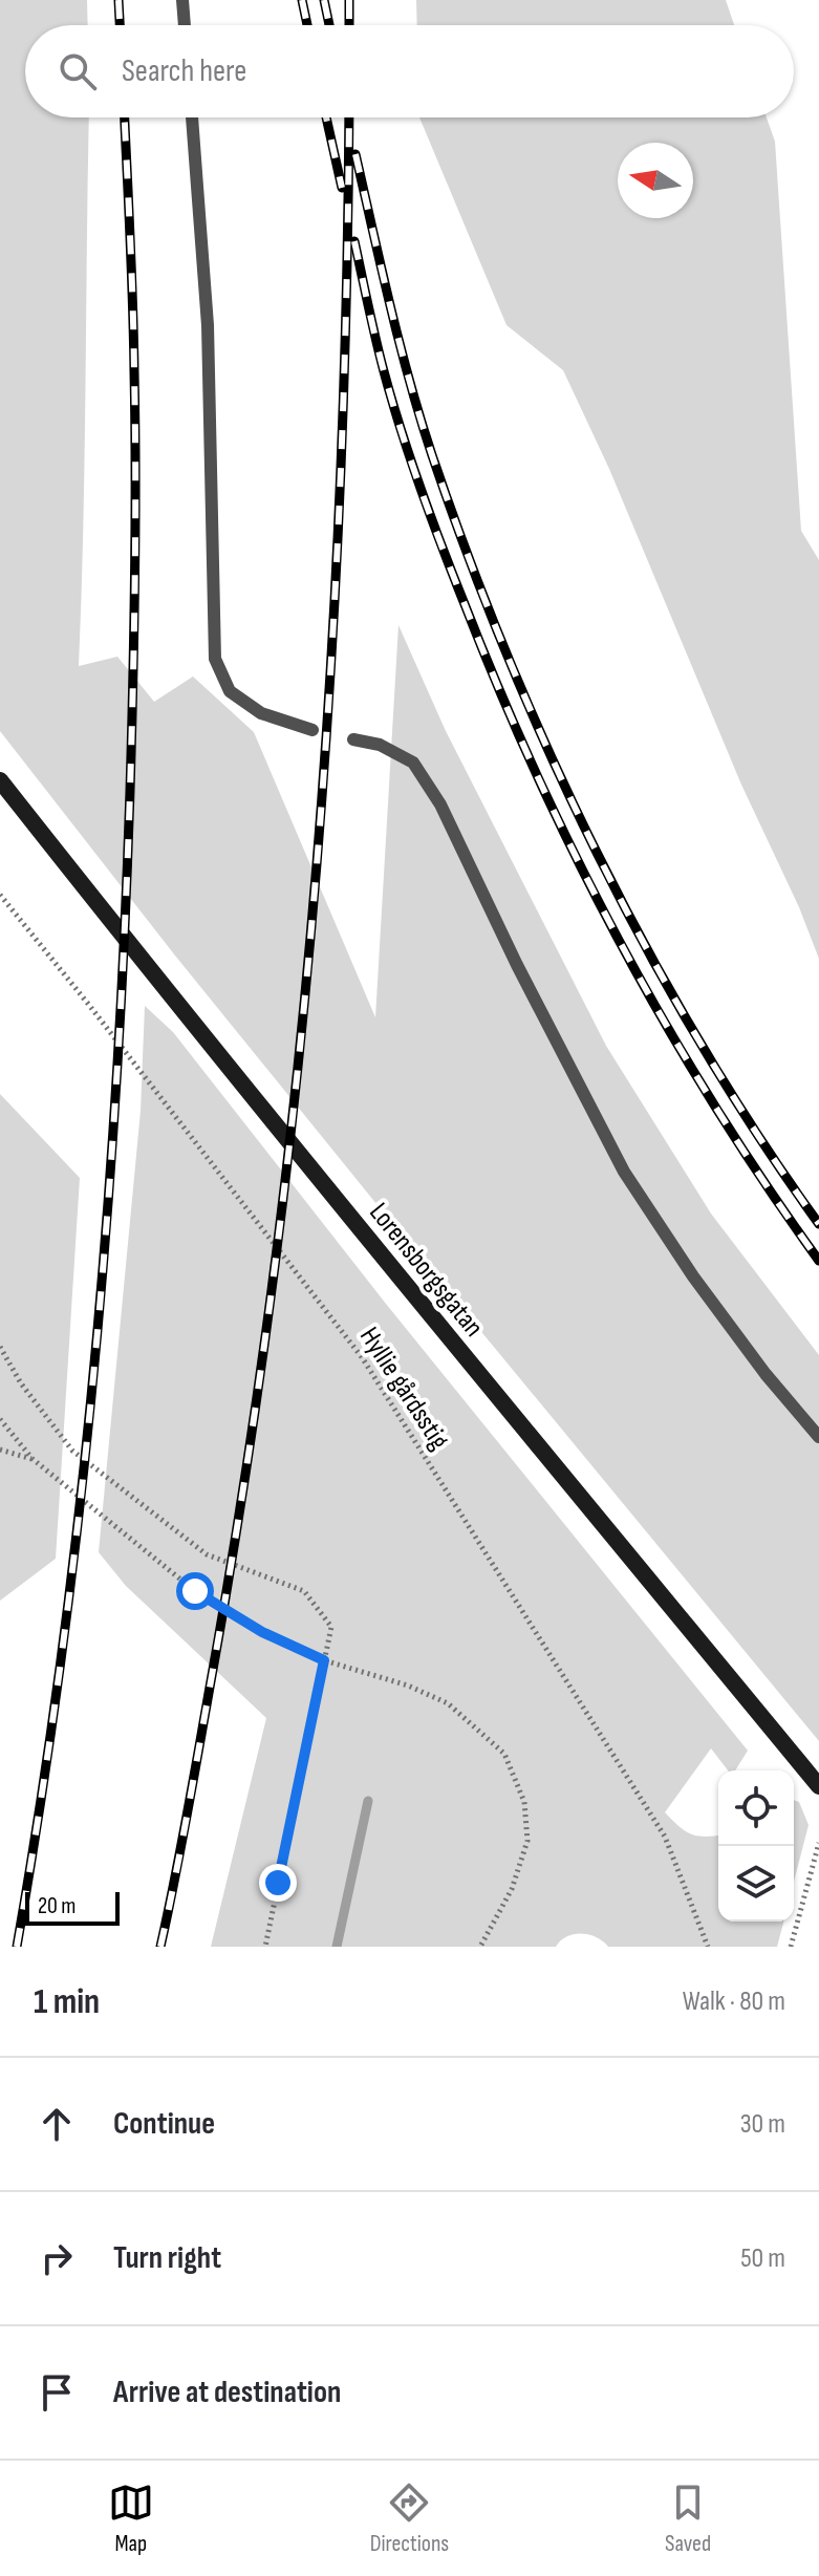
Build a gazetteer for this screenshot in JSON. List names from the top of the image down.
{
  "streets": {
    "main road": ["Lorensborgsgatan"],
    "path": ["Hyllie gårdsstig"]
  },
  "scale_bar": "20 m",
  "north": "left",
  "page": {
    "search": "Search here",
    "scale": "20 m",
    "heading": ["1 min", "Walk · 80 m"],
    "list": [
      ["Continue", "30 m"],
      ["Turn right", "50 m"],
      "Arrive at destination"
    ],
    "nav": ["Map", "Directions", "Saved"]
  }
}
